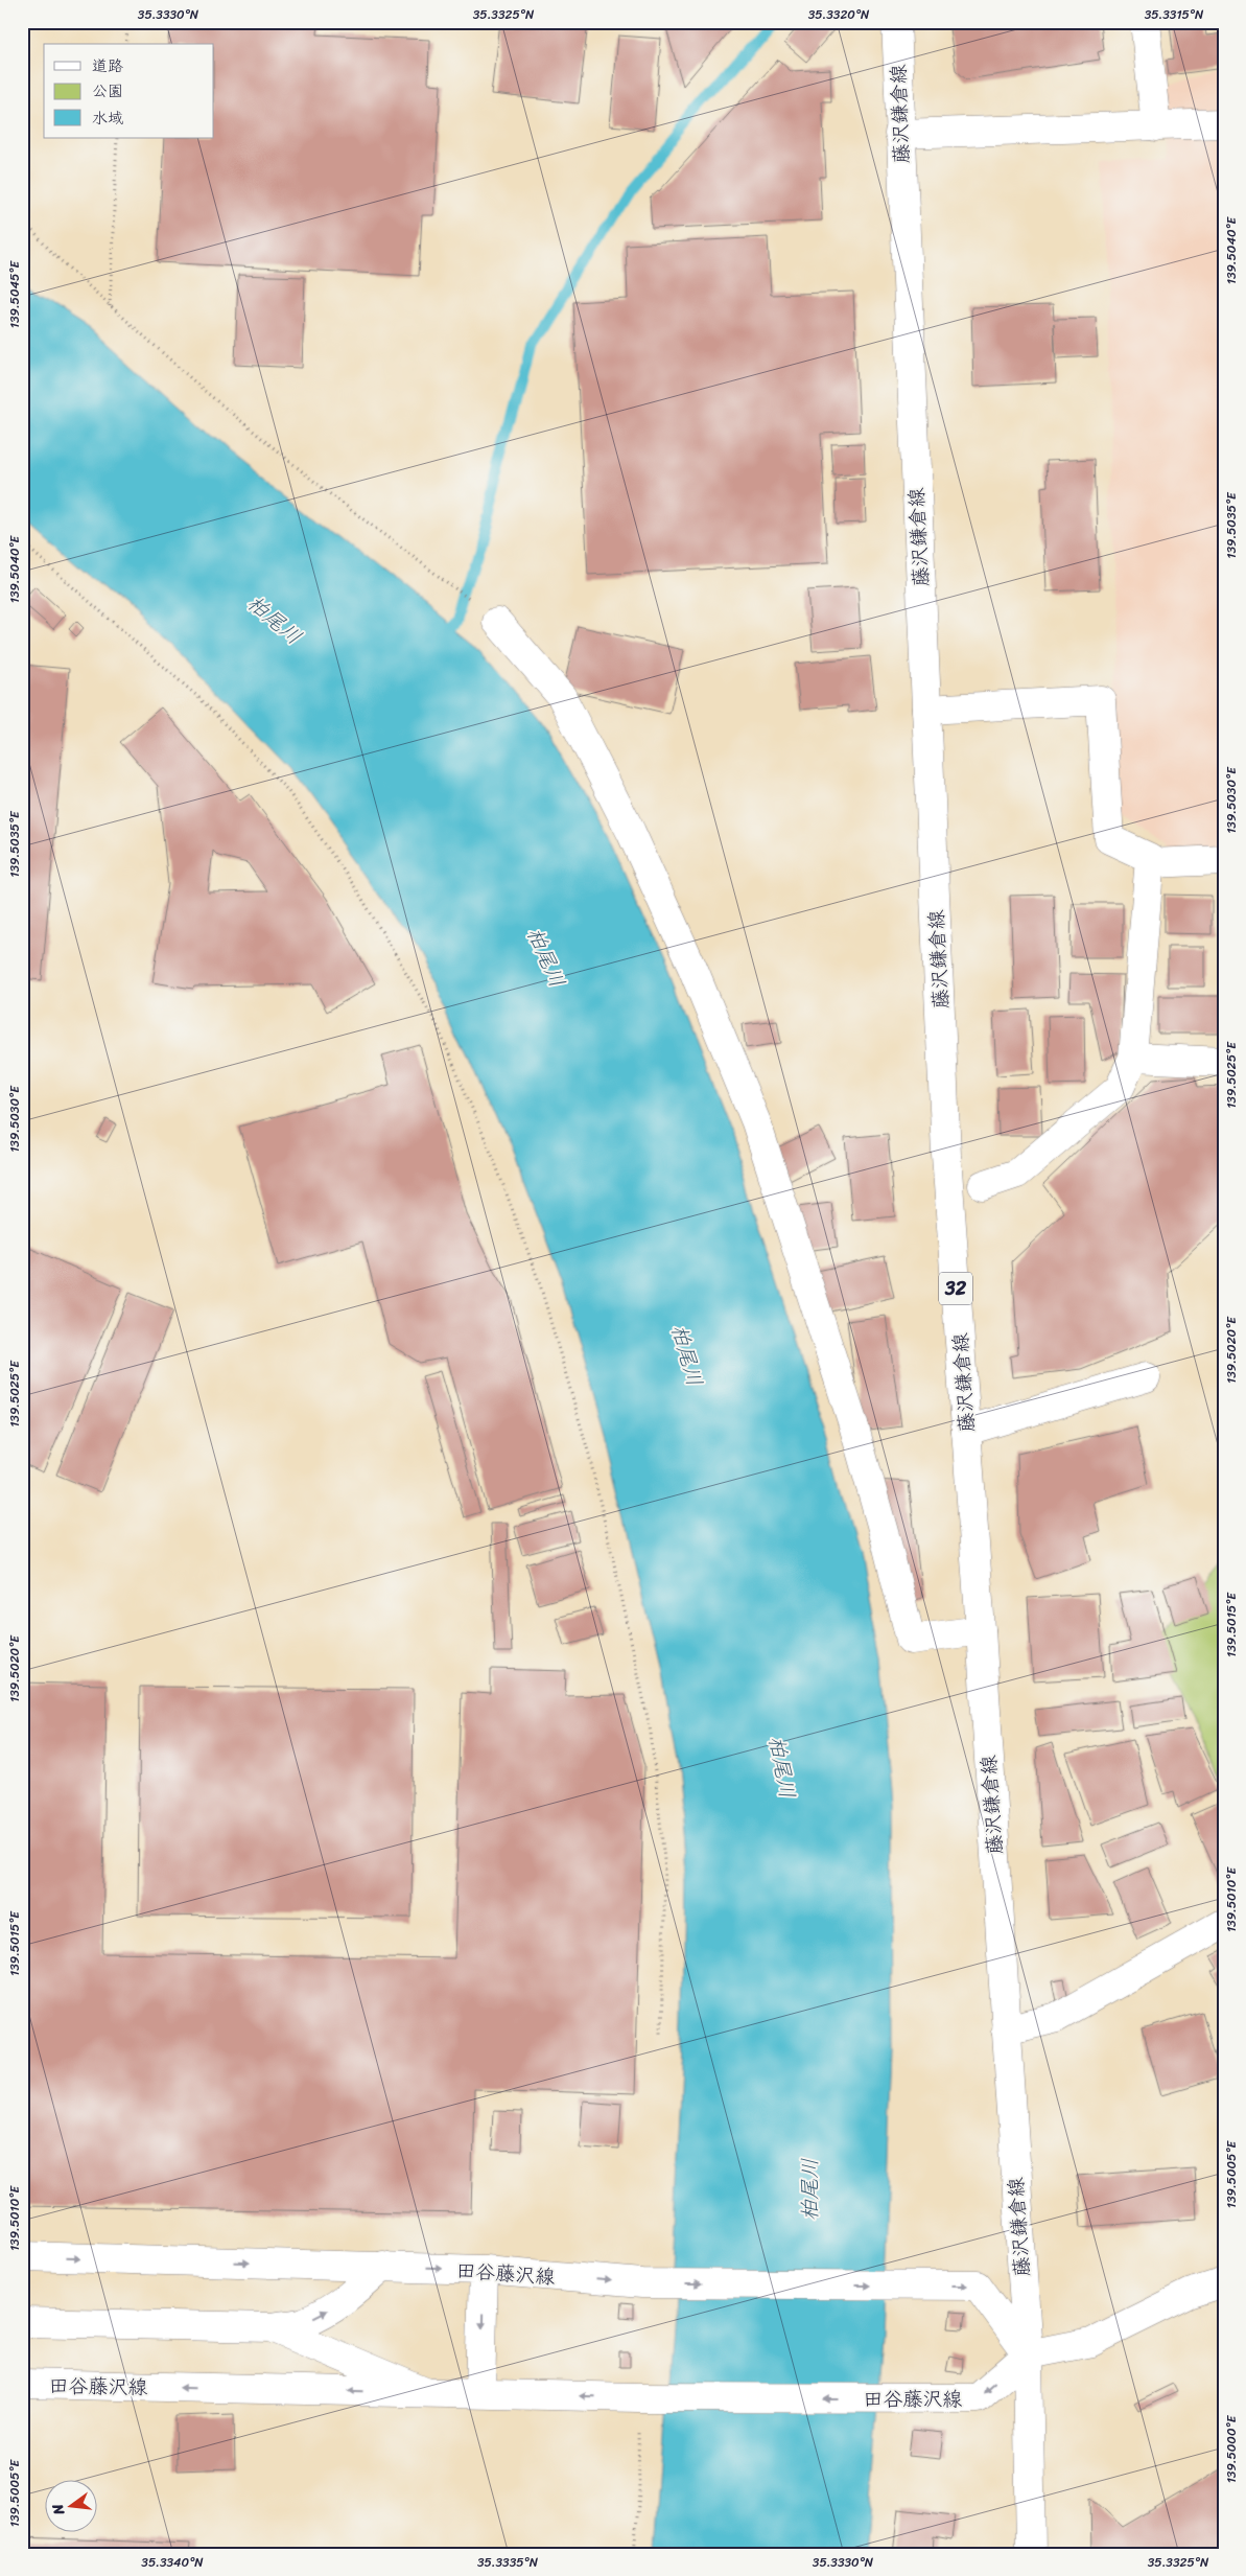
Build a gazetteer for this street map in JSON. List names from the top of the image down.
{
  "streets": {
    "main road": ["藤沢鎌倉線", "32", "田谷藤沢線"]
  },
  "crossings": [
    ["藤沢鎌倉線", "田谷藤沢線"]
  ],
  "water": ["柏尾川"],
  "legend": ["道路", "公園", "水域"],
  "north": "left",
  "coordinates": [
    "35.3330°N",
    "35.3325°N",
    "35.3320°N",
    "35.3315°N",
    "139.5040°E",
    "139.5045°E",
    "139.5035°E",
    "139.5030°E",
    "139.5025°E",
    "139.5020°E",
    "139.5015°E",
    "139.5010°E",
    "139.5005°E",
    "139.5000°E",
    "35.3340°N",
    "35.3335°N"
  ]
}
